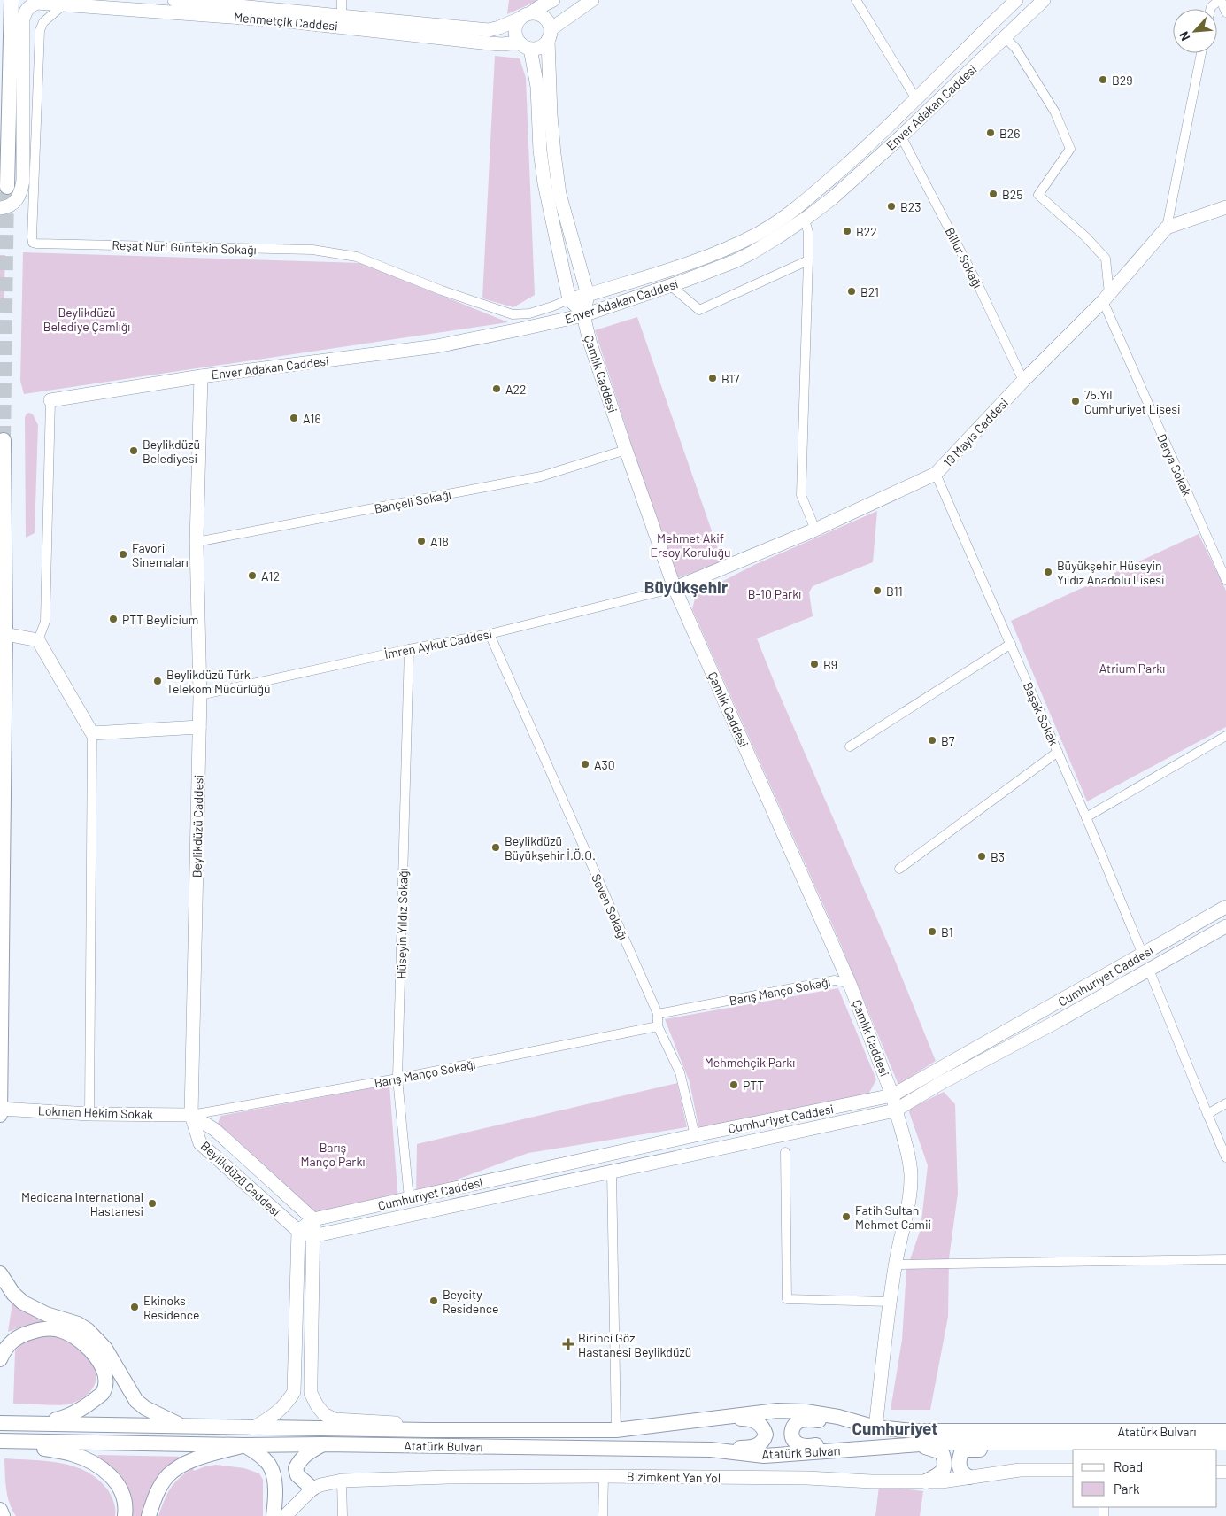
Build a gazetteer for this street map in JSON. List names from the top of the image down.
{
  "streets": {
    "main road": [
      "Mehmetçik Caddesi",
      "Enver Adakan Caddesi",
      "Çamlık Caddesi",
      "19 Mayıs Caddesi",
      "Beylikdüzü Caddesi",
      "Cumhuriyet Caddesi",
      "Lokman Hekim Sokak",
      "Atatürk Bulvarı",
      "Bizimkent Yan Yol"
    ],
    "street": [
      "Reşat Nuri Güntekin Sokağı",
      "Billur Sokağı",
      "Derya Sokak",
      "Bahçeli Sokağı",
      "İmren Aykut Caddesi",
      "Başak Sokak",
      "Seven Sokağı",
      "Hüseyin Yıldız Sokağı",
      "Barış Manço Sokağı"
    ]
  },
  "crossings": [
    ["Mehmetçik Caddesi", "Reşat Nuri Güntekin Sokağı"],
    ["Enver Adakan Caddesi", "Reşat Nuri Güntekin Sokağı"],
    ["Enver Adakan Caddesi", "Billur Sokağı"],
    ["Enver Adakan Caddesi", "Çamlık Caddesi"],
    ["Enver Adakan Caddesi", "Derya Sokak"],
    ["Enver Adakan Caddesi", "Beylikdüzü Caddesi"],
    ["Billur Sokağı", "19 Mayıs Caddesi"],
    ["Çamlık Caddesi", "19 Mayıs Caddesi"],
    ["Çamlık Caddesi", "Bahçeli Sokağı"],
    ["Çamlık Caddesi", "İmren Aykut Caddesi"],
    ["Çamlık Caddesi", "Cumhuriyet Caddesi"],
    ["Çamlık Caddesi", "Barış Manço Sokağı"],
    ["19 Mayıs Caddesi", "Derya Sokak"],
    ["19 Mayıs Caddesi", "İmren Aykut Caddesi"],
    ["19 Mayıs Caddesi", "Başak Sokak"],
    ["Bahçeli Sokağı", "Beylikdüzü Caddesi"],
    ["İmren Aykut Caddesi", "Beylikdüzü Caddesi"],
    ["İmren Aykut Caddesi", "Seven Sokağı"],
    ["İmren Aykut Caddesi", "Hüseyin Yıldız Sokağı"],
    ["Başak Sokak", "Cumhuriyet Caddesi"],
    ["Beylikdüzü Caddesi", "Cumhuriyet Caddesi"],
    ["Beylikdüzü Caddesi", "Barış Manço Sokağı"],
    ["Beylikdüzü Caddesi", "Lokman Hekim Sokak"],
    ["Seven Sokağı", "Cumhuriyet Caddesi"],
    ["Seven Sokağı", "Barış Manço Sokağı"],
    ["Hüseyin Yıldız Sokağı", "Cumhuriyet Caddesi"],
    ["Hüseyin Yıldız Sokağı", "Barış Manço Sokağı"],
    ["Barış Manço Sokağı", "Lokman Hekim Sokak"]
  ],
  "districts": ["Büyükşehir", "Cumhuriyet"],
  "parks": [
    "Beylikdüzü Belediye Çamlığı",
    "Mehmet Akif Ersoy Koruluğu",
    "B-10 Parkı",
    "Atrium Parkı",
    "Mehmehçik Parkı",
    "Barış Manço Parkı"
  ],
  "places": {
    "other": [
      "B29",
      "B26",
      "B25",
      "B23",
      "B22",
      "B21",
      "B17",
      "A22",
      "75.Yıl Cumhuriyet Lisesi",
      "A16",
      "Beylikdüzü Belediyesi",
      "A18",
      "Favori Sinemaları",
      "Büyükşehir Hüseyin Yıldız Anadolu Lisesi",
      "A12",
      "B11",
      "PTT Beylicium",
      "B9",
      "Beylikdüzü Türk Telekom Müdürlüğü",
      "B7",
      "A30",
      "Beylikdüzü Büyükşehir İ.Ö.O.",
      "B3",
      "B1",
      "PTT",
      "Medicana International Hastanesi",
      "Fatih Sultan Mehmet Camii",
      "Beycity Residence",
      "Ekinoks Residence"
    ],
    "health": ["Birinci Göz Hastanesi Beylikdüzü"]
  },
  "legend": ["Road", "Park"],
  "north": "bottom left"
}
